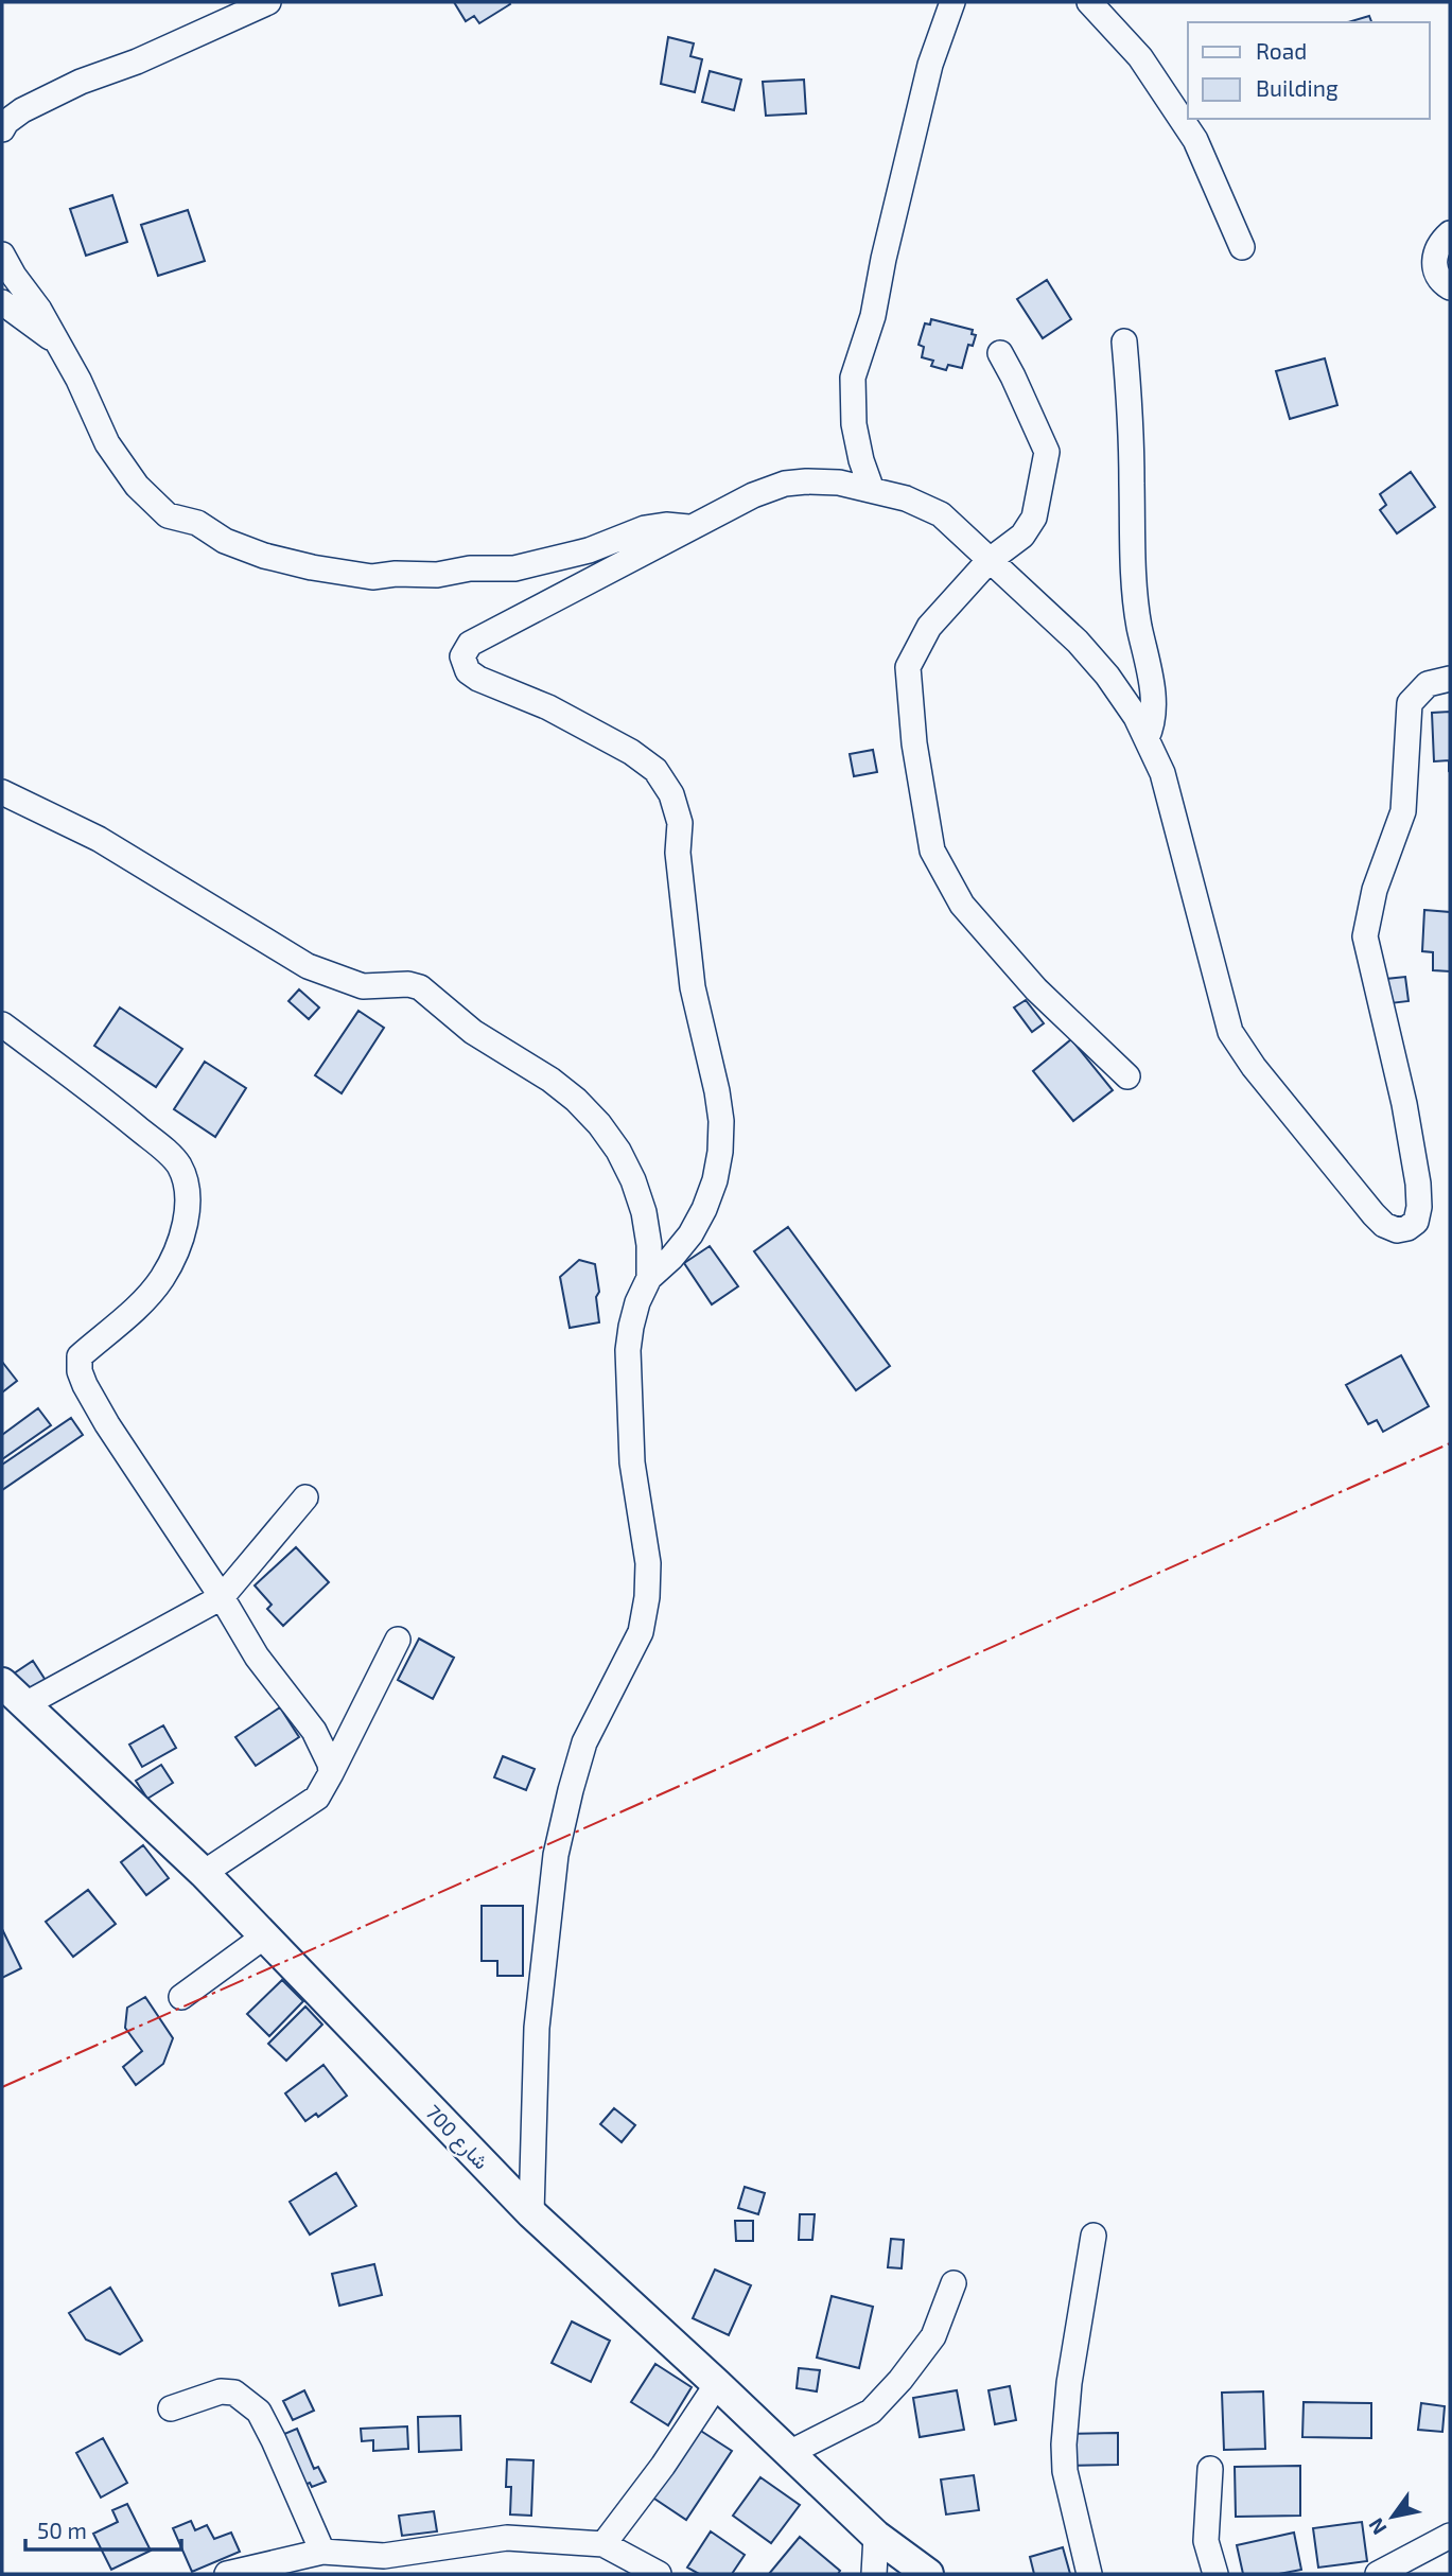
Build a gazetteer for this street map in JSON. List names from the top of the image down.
{
  "streets": {
    "main road": ["شارع 700"]
  },
  "legend": ["Road", "Building"],
  "scale_bar": "50 m",
  "north": "bottom left"
}
